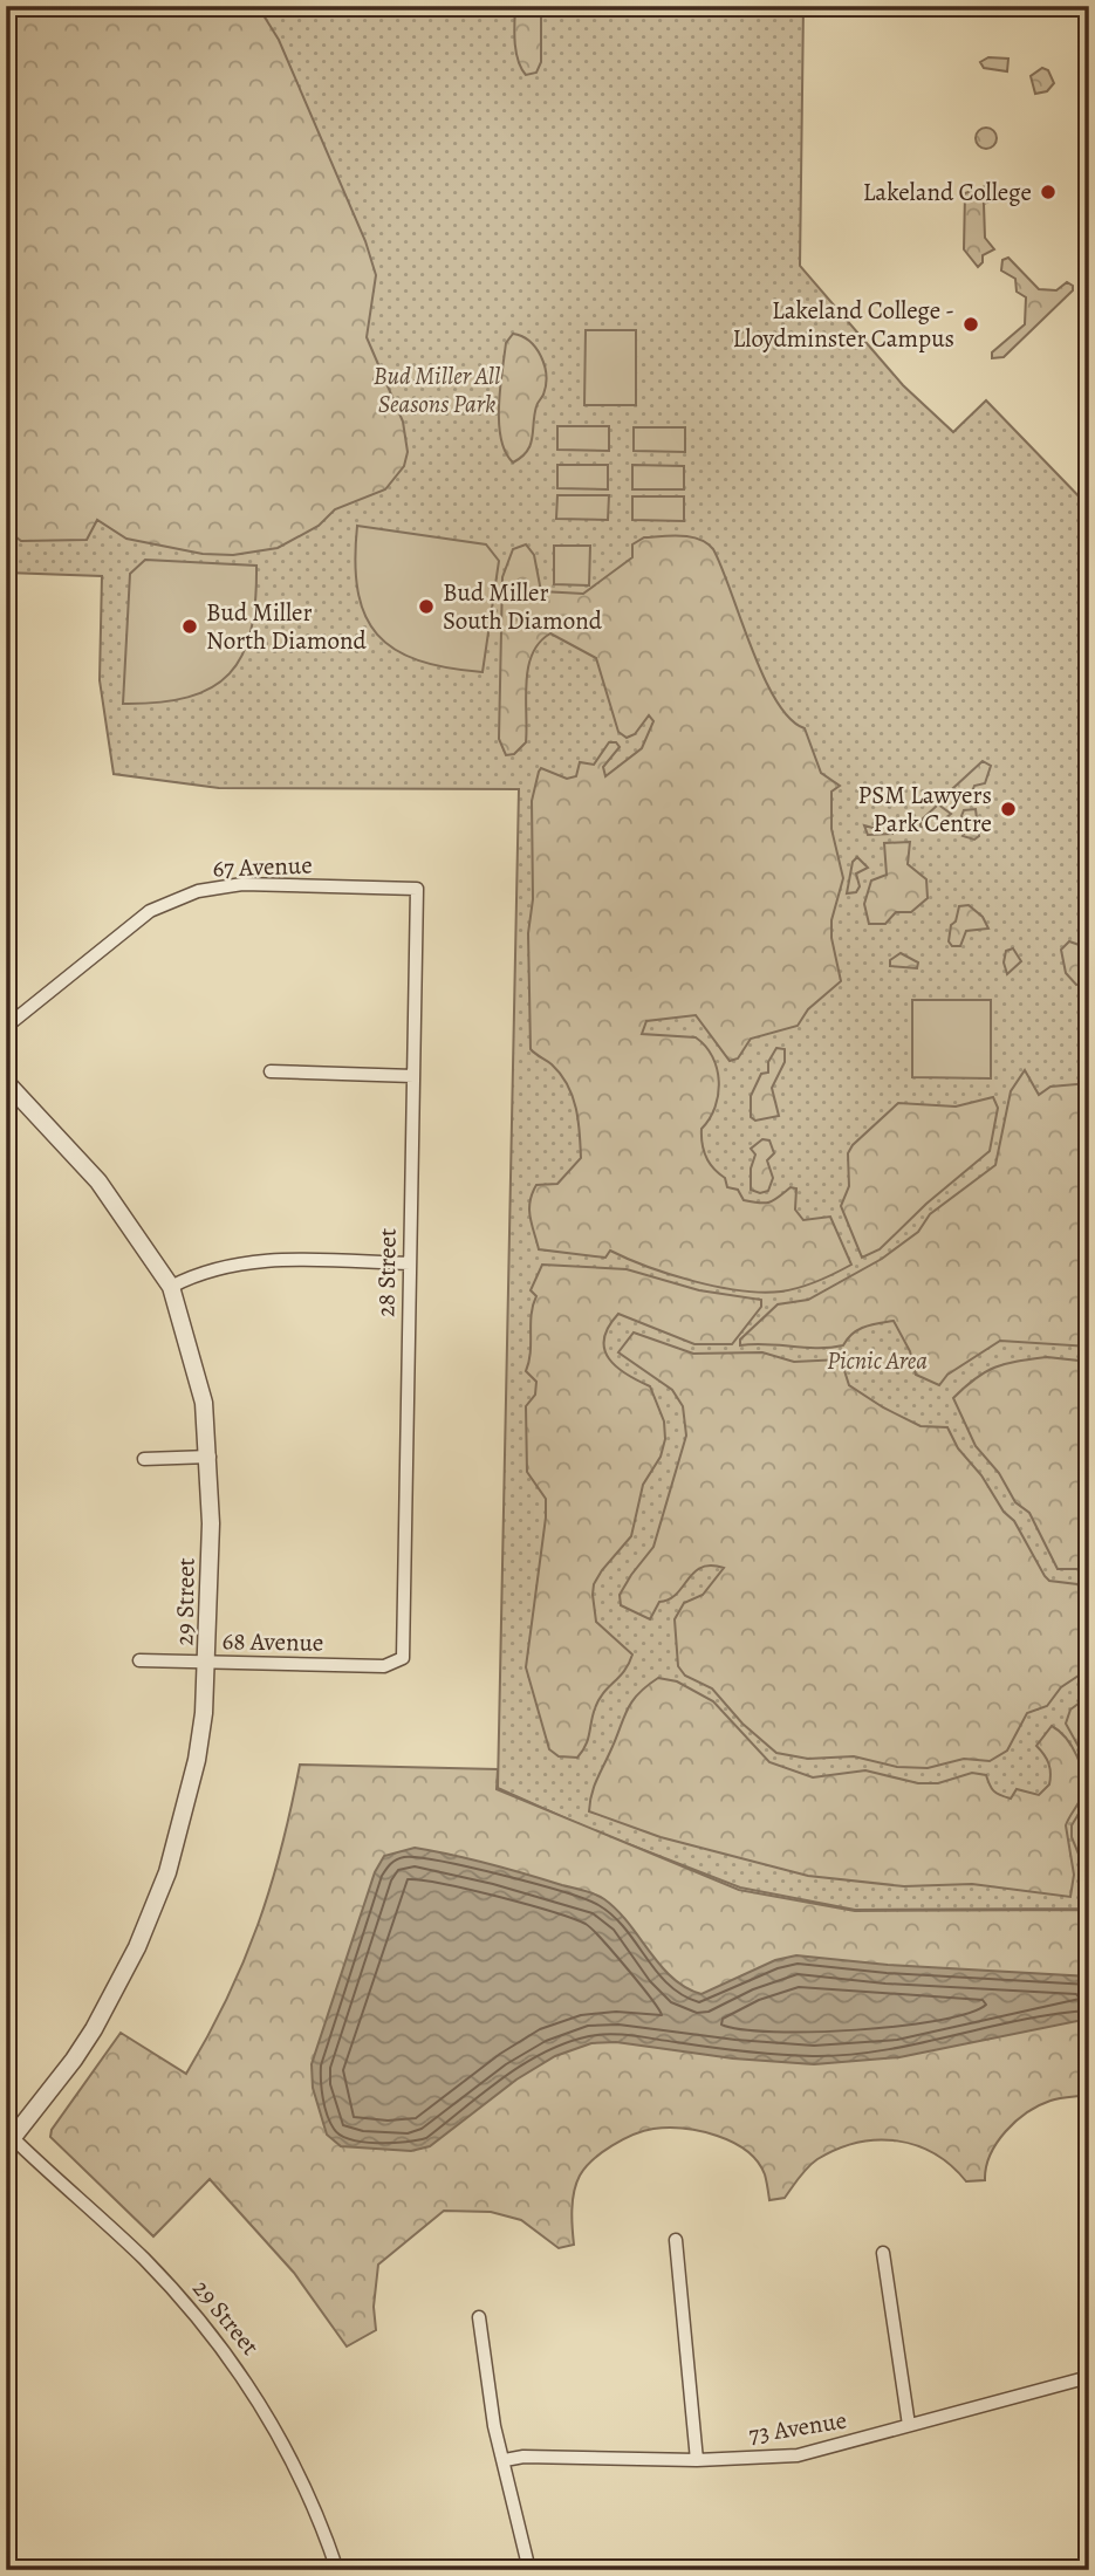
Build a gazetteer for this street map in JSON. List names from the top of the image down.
{
  "streets": {
    "street": [
      "67 Avenue",
      "28 Street",
      "29 Street",
      "68 Avenue",
      "73 Avenue"
    ]
  },
  "crossings": [
    ["67 Avenue", "28 Street"],
    ["28 Street", "68 Avenue"],
    ["29 Street", "68 Avenue"]
  ],
  "parks": ["Bud Miller All Seasons Park", "Picnic Area"],
  "places": [
    "Lakeland College",
    "Lakeland College - Lloydminster Campus",
    "Bud Miller South Diamond",
    "Bud Miller North Diamond",
    "PSM Lawyers Park Centre"
  ]
}
